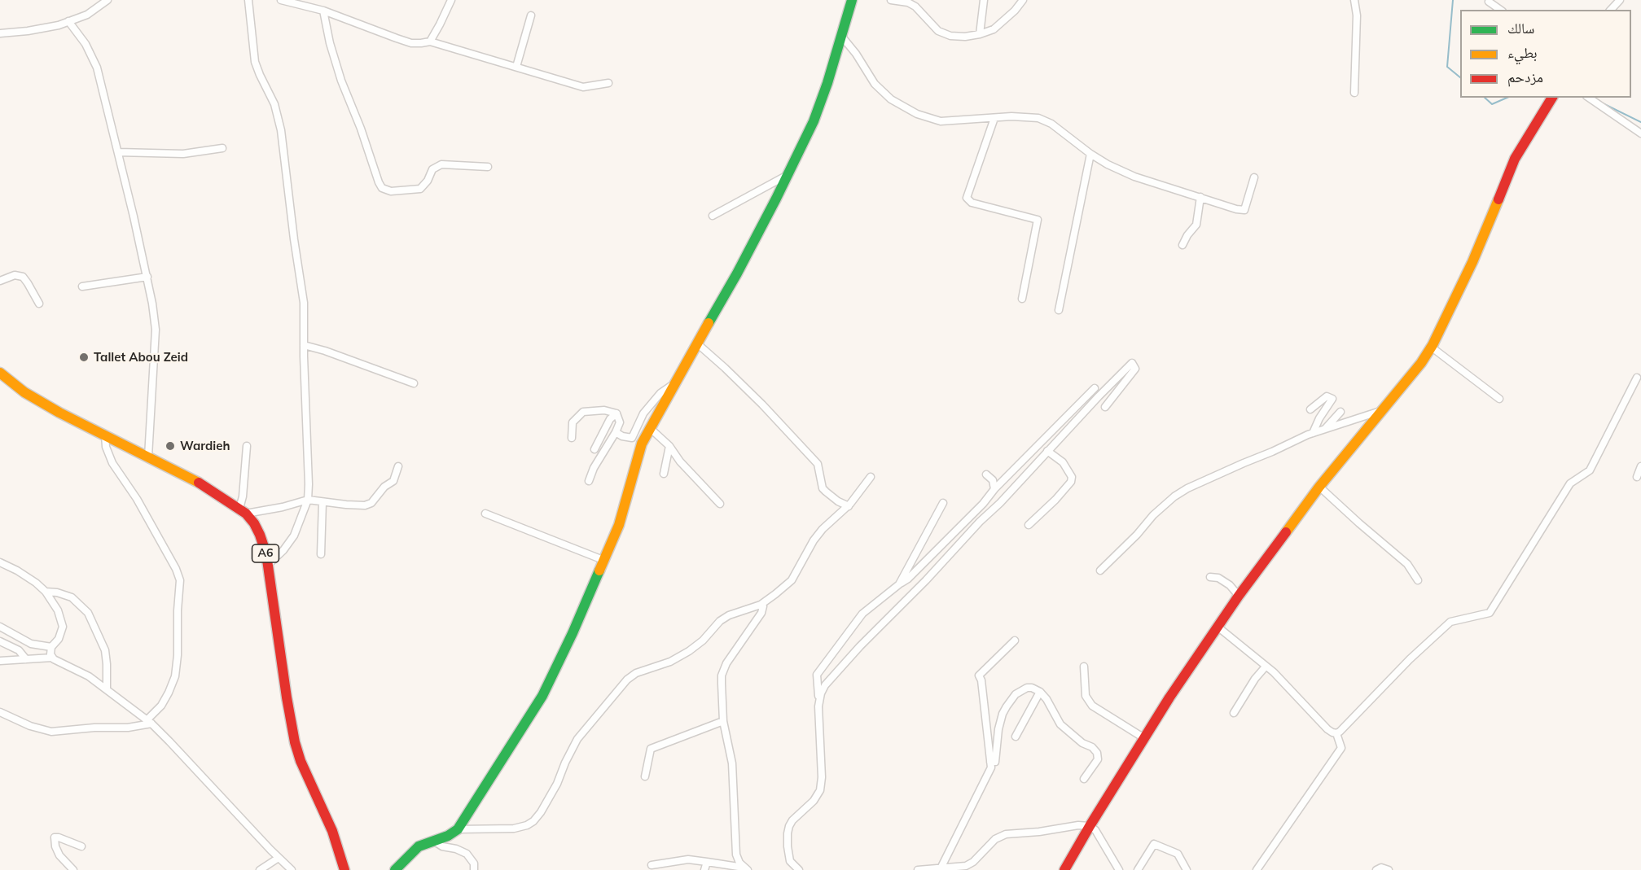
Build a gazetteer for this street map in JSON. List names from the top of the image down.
{
  "streets": {
    "main road": ["A6"]
  },
  "places": ["Tallet Abou Zeid", "Wardieh"],
  "legend": ["سالك", "بطيء", "مزدحم"]
}
